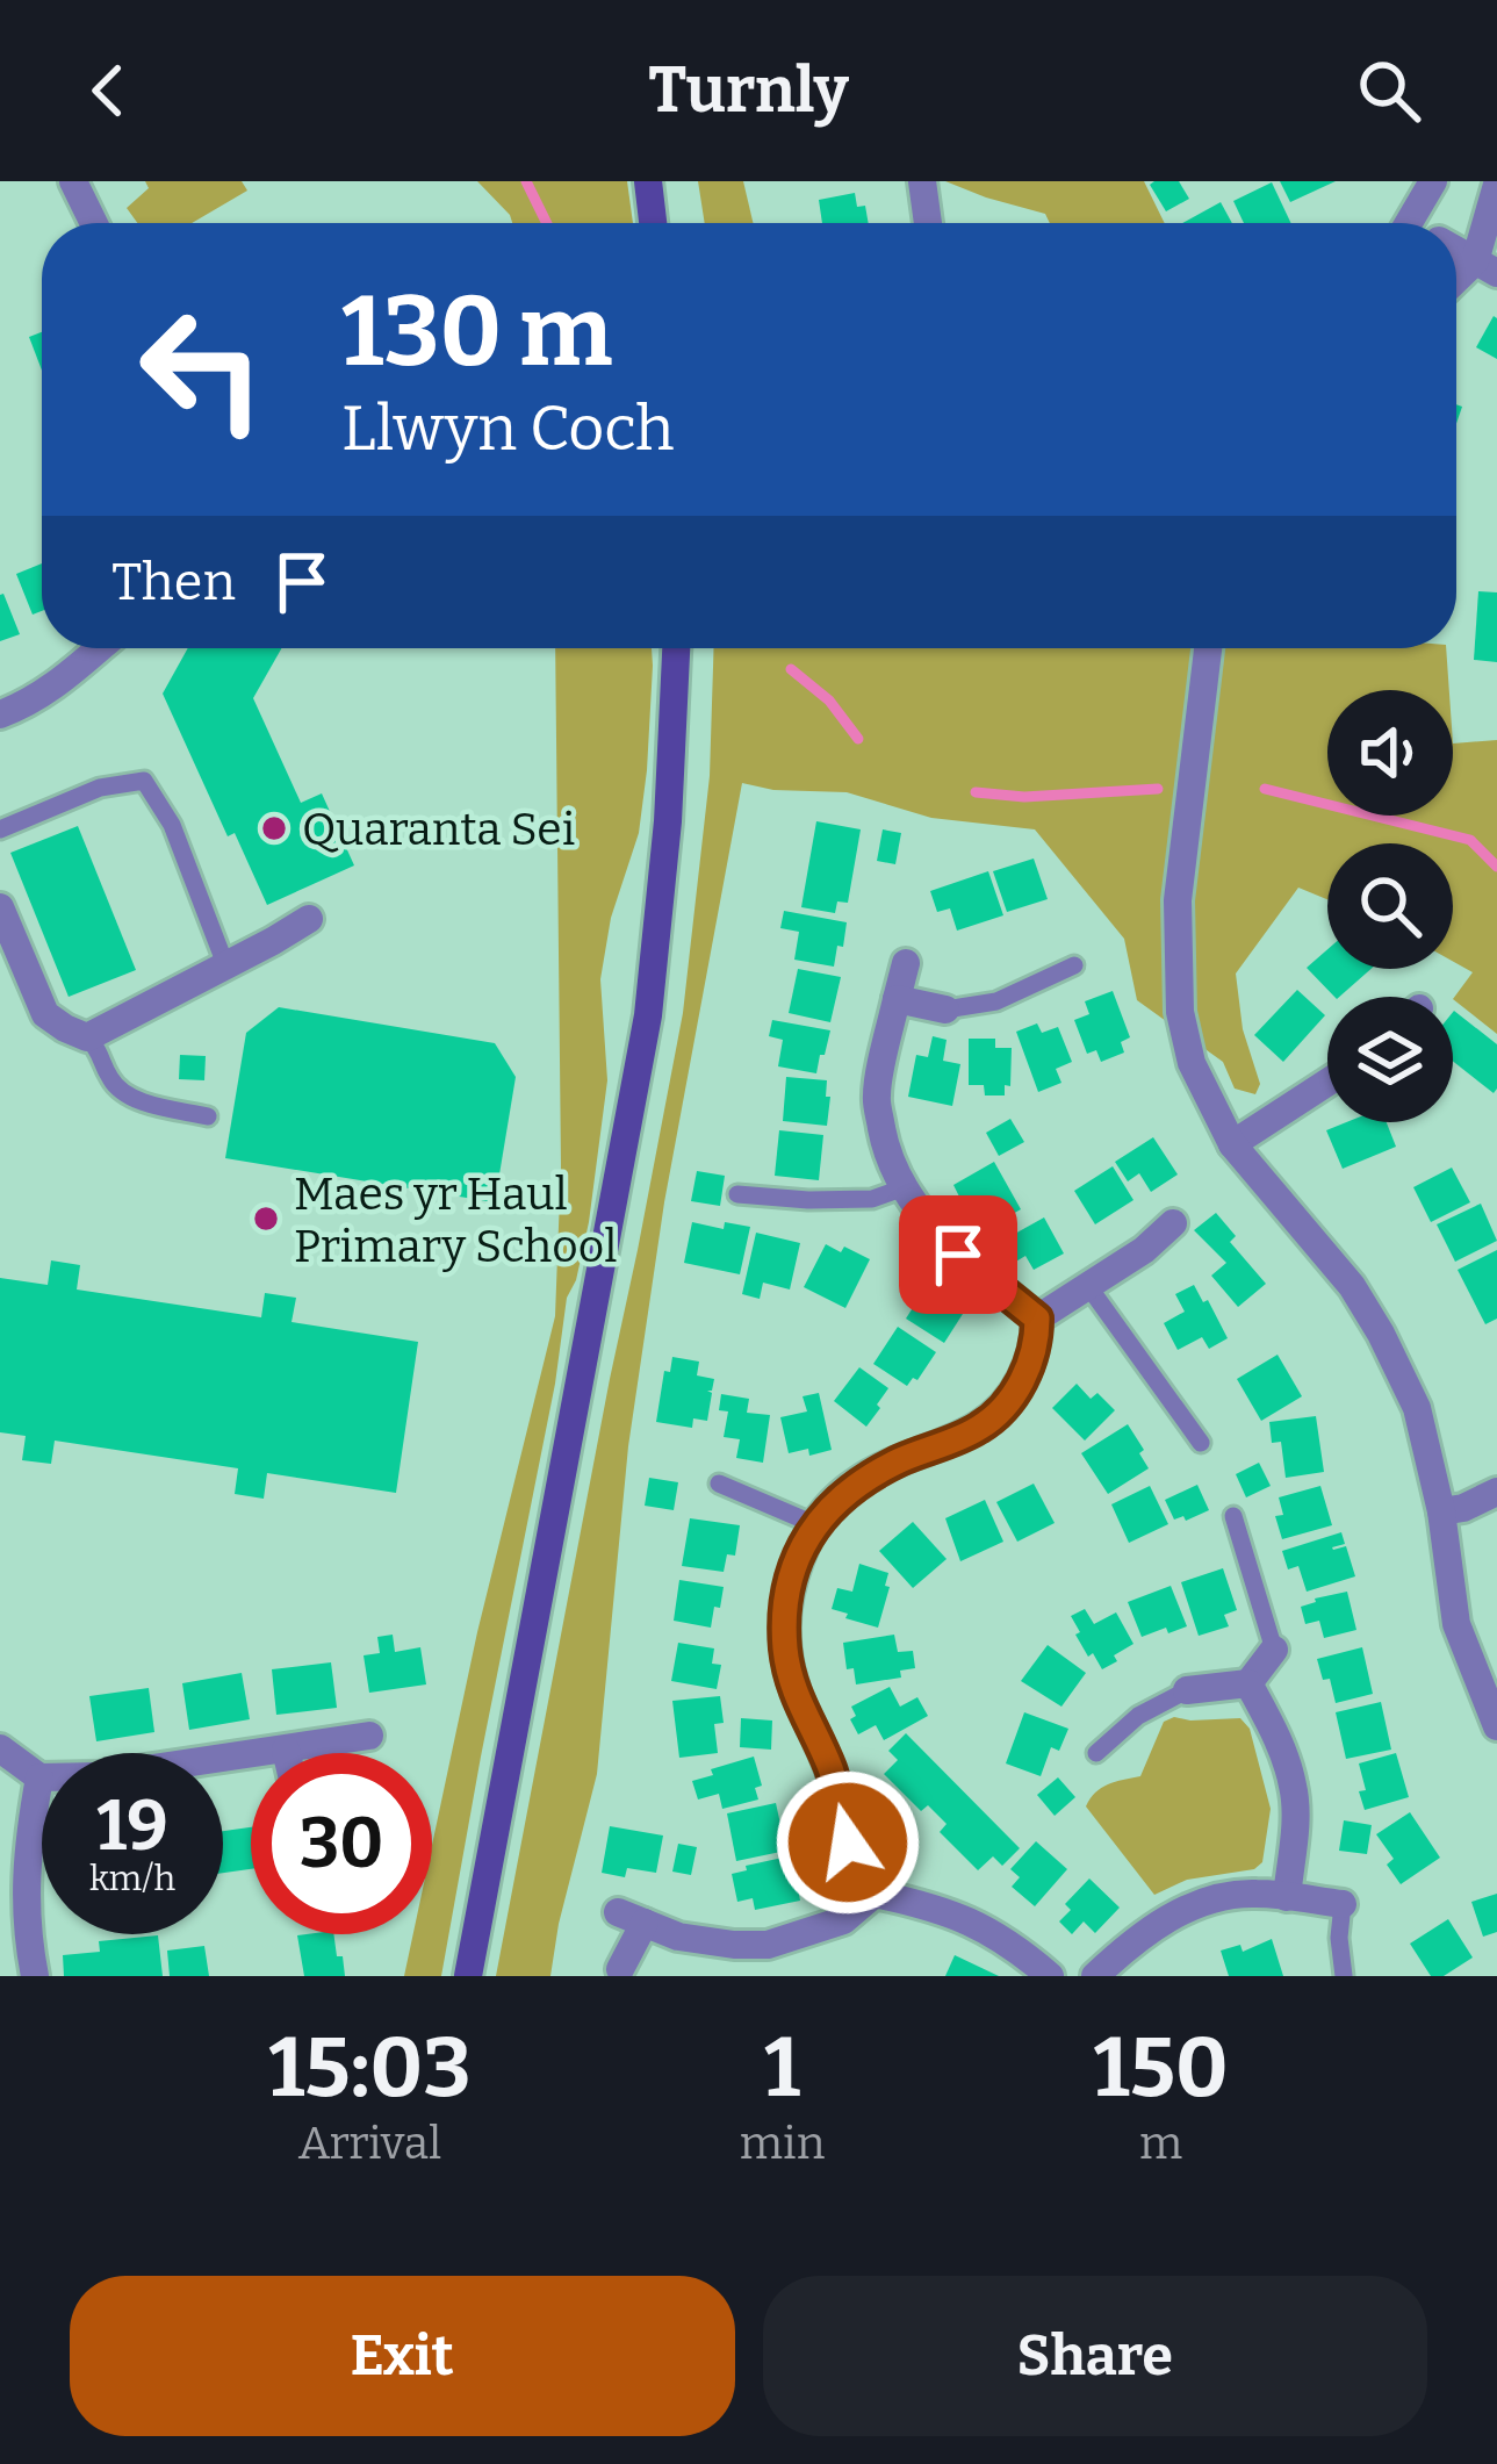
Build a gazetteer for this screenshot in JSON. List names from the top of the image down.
{
  "places": ["Quaranta Sei", "Maes yr Haul Primary School"],
  "page": {
    "header": "Turnly",
    "turn": ["130 m", "Llwyn Coch"],
    "then": "Then",
    "speed": "19 km/h",
    "limit": "30",
    "eta": [
      "15:03",
      "Arrival",
      "1",
      "min",
      "150",
      "m"
    ],
    "buttons": ["Exit", "Share"]
  }
}
